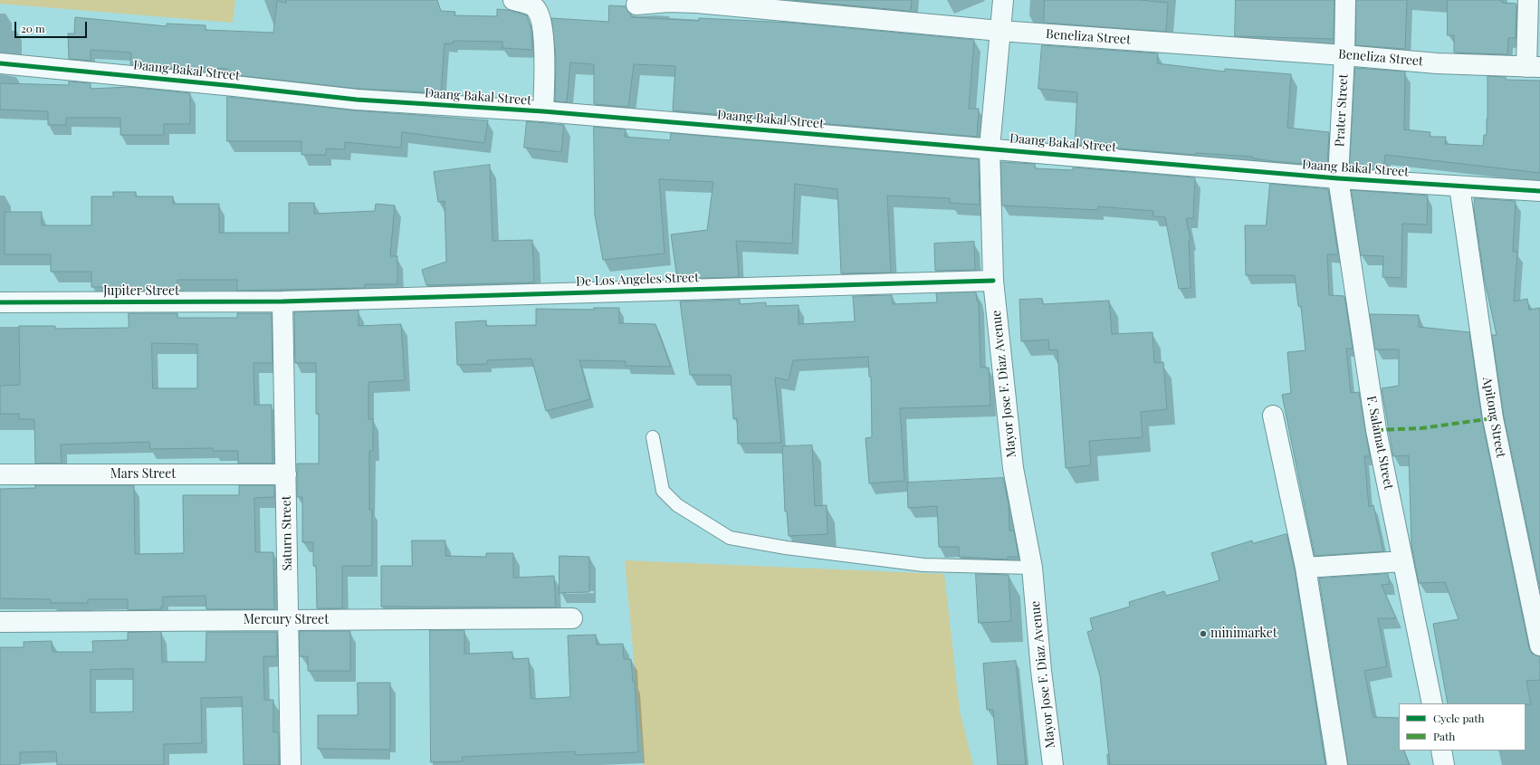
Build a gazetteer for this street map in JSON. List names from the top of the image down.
{
  "streets": {
    "street": [
      "Beneliza Street",
      "Daang Bakal Street",
      "Prater Street",
      "De Los Angeles Street",
      "Jupiter Street",
      "Mayor Jose F. Diaz Avenue",
      "Apitong Street",
      "F. Salamat Street",
      "Mars Street",
      "Saturn Street",
      "Mercury Street"
    ]
  },
  "crossings": [
    ["Beneliza Street", "Prater Street"],
    ["Beneliza Street", "Mayor Jose F. Diaz Avenue"],
    ["Daang Bakal Street", "Prater Street"],
    ["Daang Bakal Street", "Mayor Jose F. Diaz Avenue"],
    ["Daang Bakal Street", "Apitong Street"],
    ["Daang Bakal Street", "F. Salamat Street"],
    ["Prater Street", "F. Salamat Street"],
    ["De Los Angeles Street", "Jupiter Street"],
    ["De Los Angeles Street", "Mayor Jose F. Diaz Avenue"],
    ["De Los Angeles Street", "Saturn Street"],
    ["Jupiter Street", "Saturn Street"],
    ["Mars Street", "Saturn Street"],
    ["Saturn Street", "Mercury Street"]
  ],
  "places": ["minimarket"],
  "legend": ["Cycle path", "Path"],
  "scale_bar": "20 m"
}
